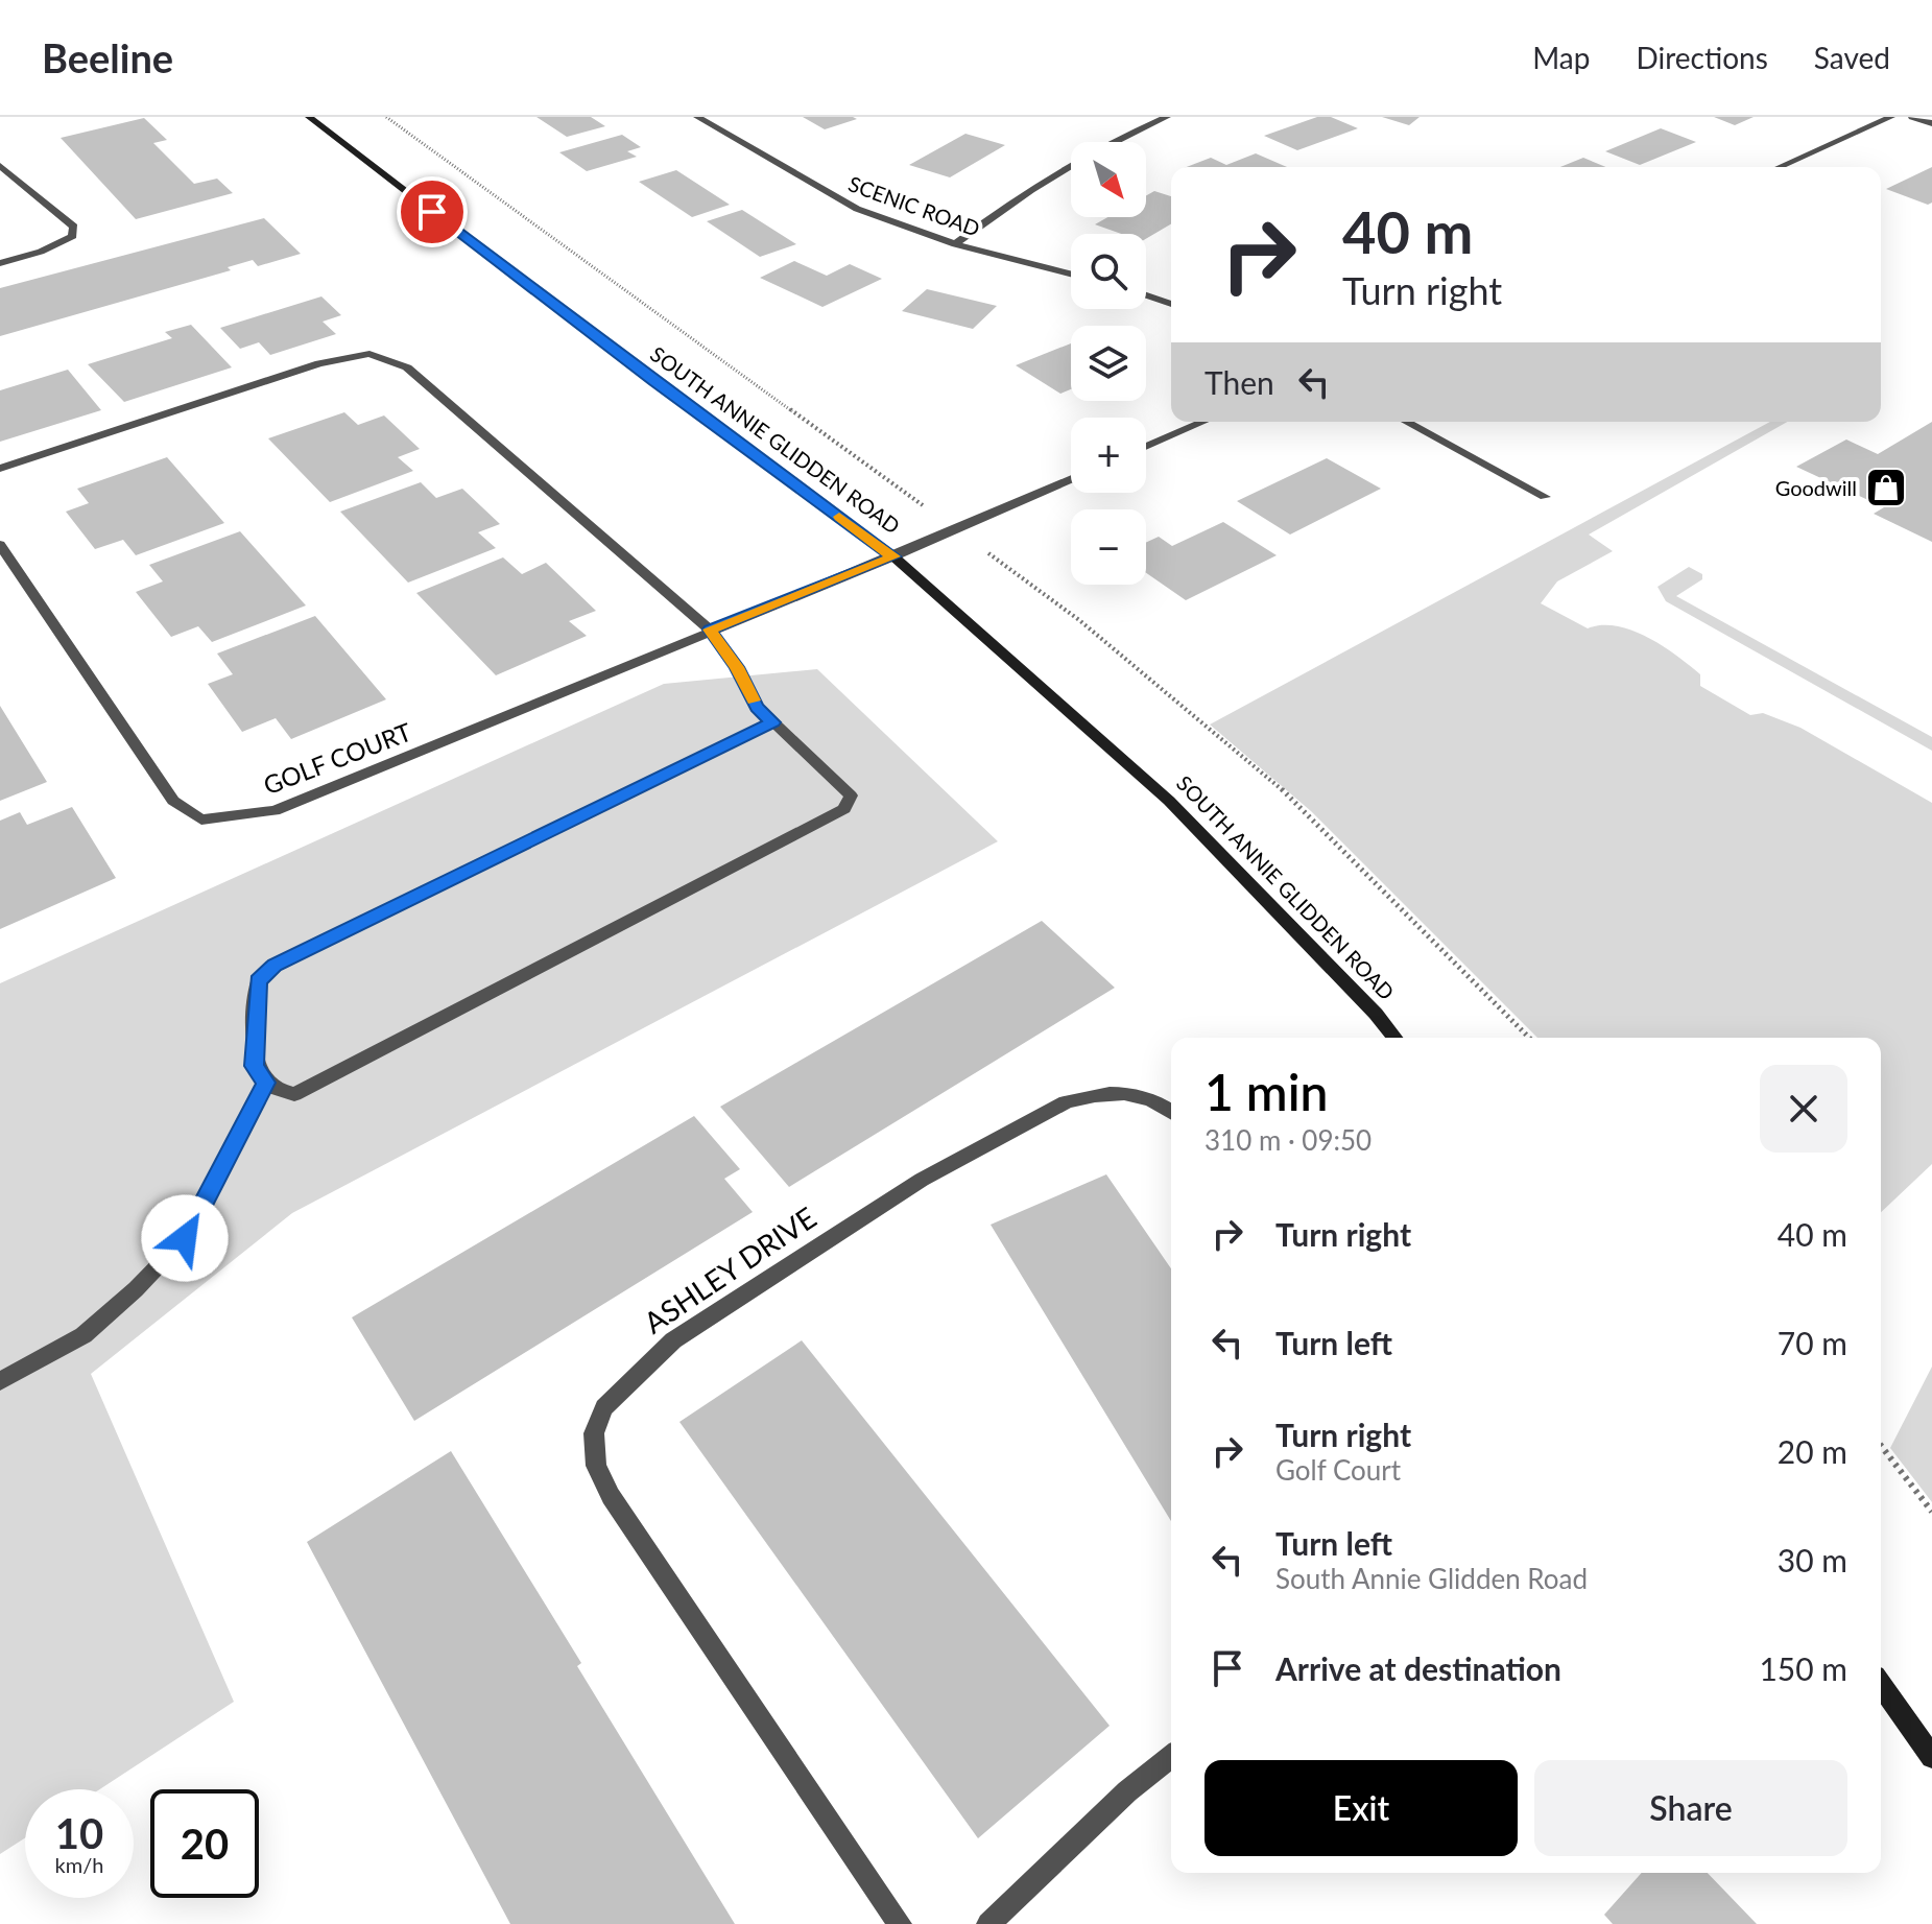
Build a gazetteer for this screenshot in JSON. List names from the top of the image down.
{
  "streets": {
    "main road": ["SOUTH ANNIE GLIDDEN ROAD"],
    "street": ["SCENIC ROAD", "GOLF COURT", "ASHLEY DRIVE"]
  },
  "crossings": [
    ["SOUTH ANNIE GLIDDEN ROAD", "GOLF COURT"]
  ],
  "places": {
    "shop": ["Goodwill"]
  },
  "north": "bottom right",
  "page": {
    "header": "Beeline",
    "nav": ["Map", "Directions", "Saved"],
    "map_buttons": ["+", "−"],
    "turn": ["40 m", "Turn right"],
    "then": "Then",
    "heading": ["1 min", "310 m · 09:50"],
    "list": [
      {
        "name": "Turn right",
        "value": "40 m"
      },
      {
        "name": "Turn left",
        "value": "70 m"
      },
      {
        "name": "Turn right",
        "note": "Golf Court",
        "value": "20 m"
      },
      {
        "name": "Turn left",
        "note": "South Annie Glidden Road",
        "value": "30 m"
      },
      {
        "name": "Arrive at destination",
        "value": "150 m"
      }
    ],
    "buttons": ["Exit", "Share"],
    "speed": "10 km/h",
    "limit": "20"
  }
}
